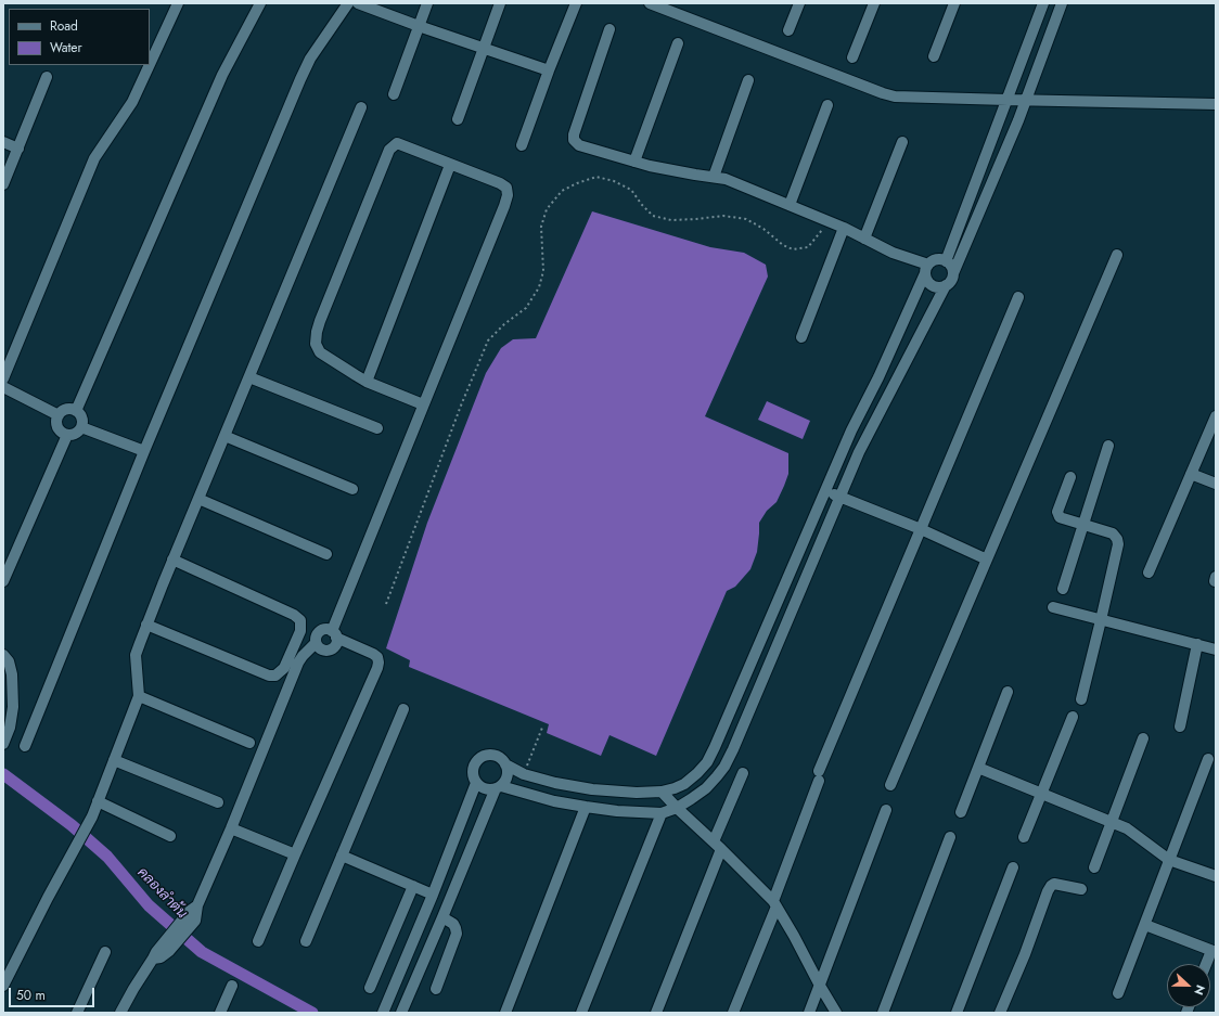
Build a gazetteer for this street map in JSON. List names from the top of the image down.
{
  "water": ["คลองลำต้น"],
  "legend": ["Road", "Water"],
  "scale_bar": "50 m",
  "north": "right"
}
